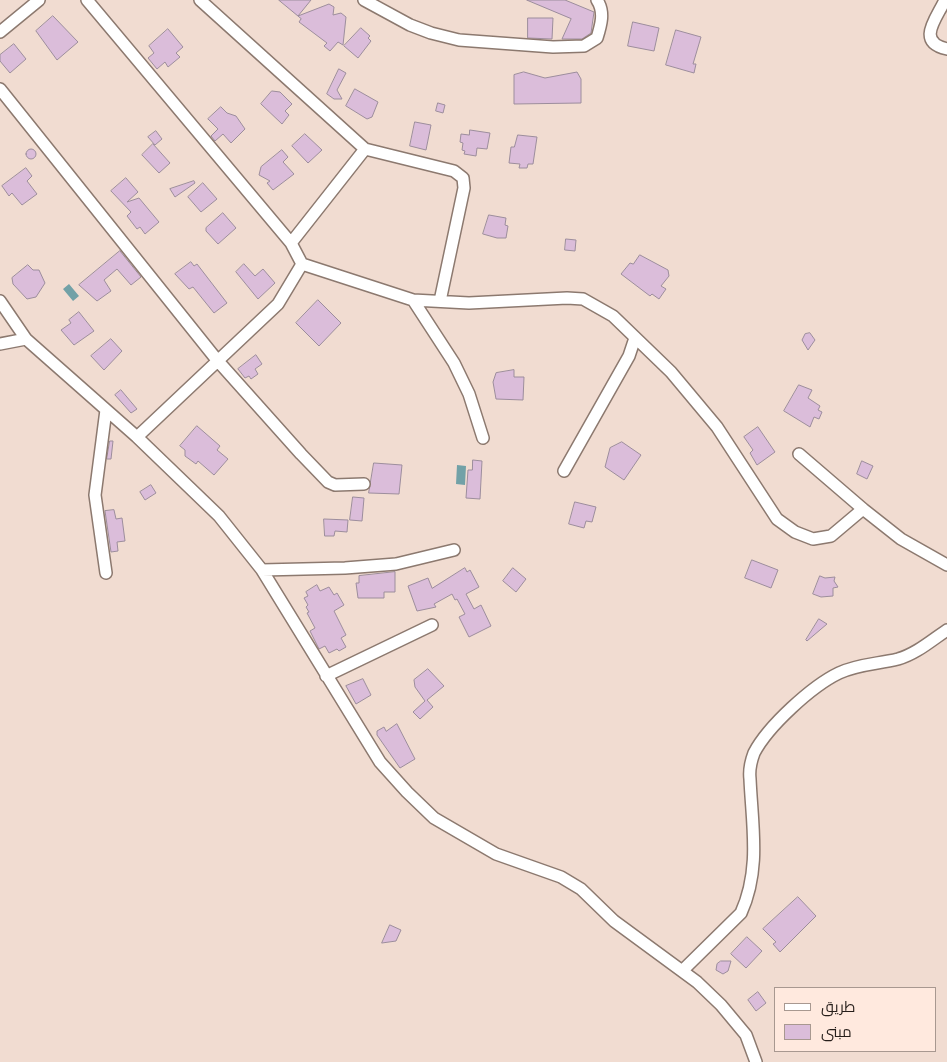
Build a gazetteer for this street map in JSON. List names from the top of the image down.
{
  "legend": ["طريق", "مبنى"]
}
